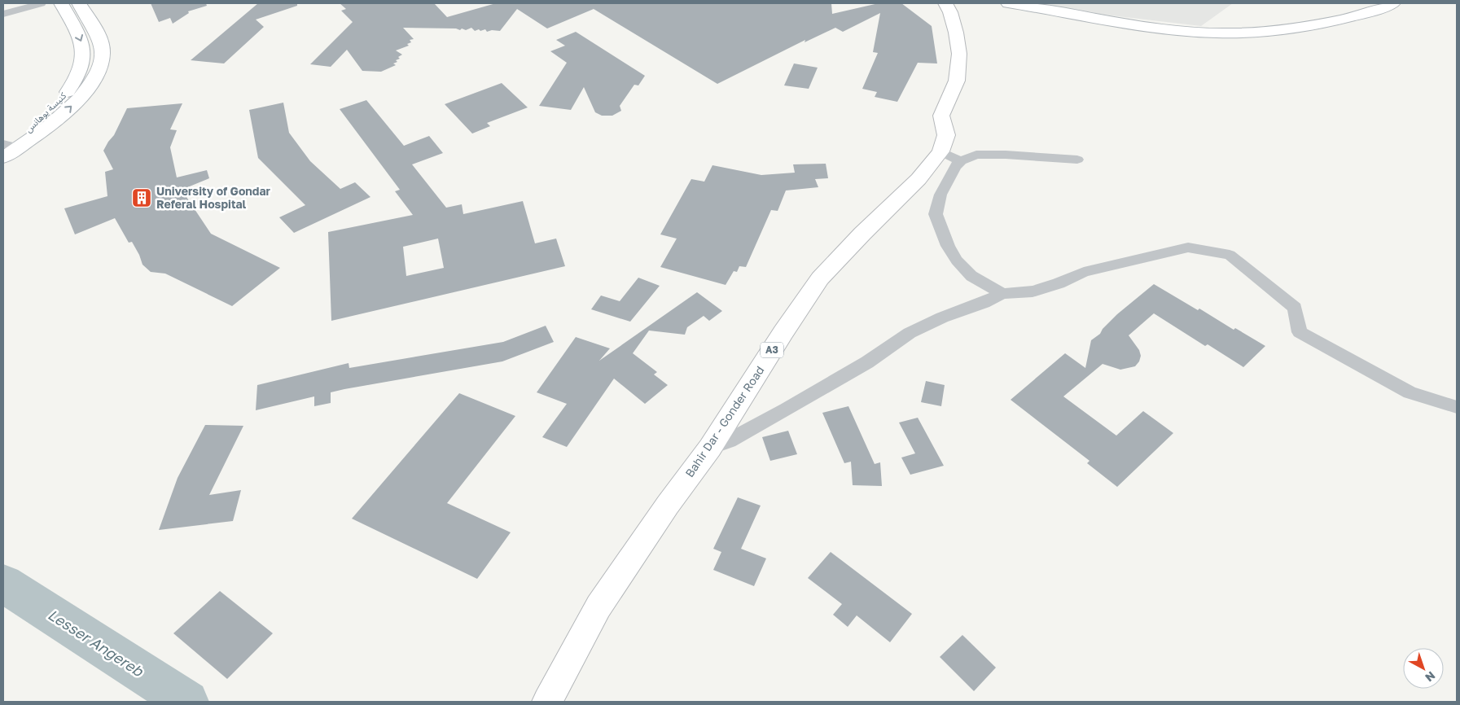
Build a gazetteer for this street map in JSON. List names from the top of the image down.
{
  "streets": {
    "main road": ["كنيسة يوهانس", "A3", "Bahir Dar - Gonder Road"]
  },
  "water": ["Lesser Angereb"],
  "places": {
    "building": ["University of Gondar Referal Hospital"]
  },
  "north": "bottom right"
}
